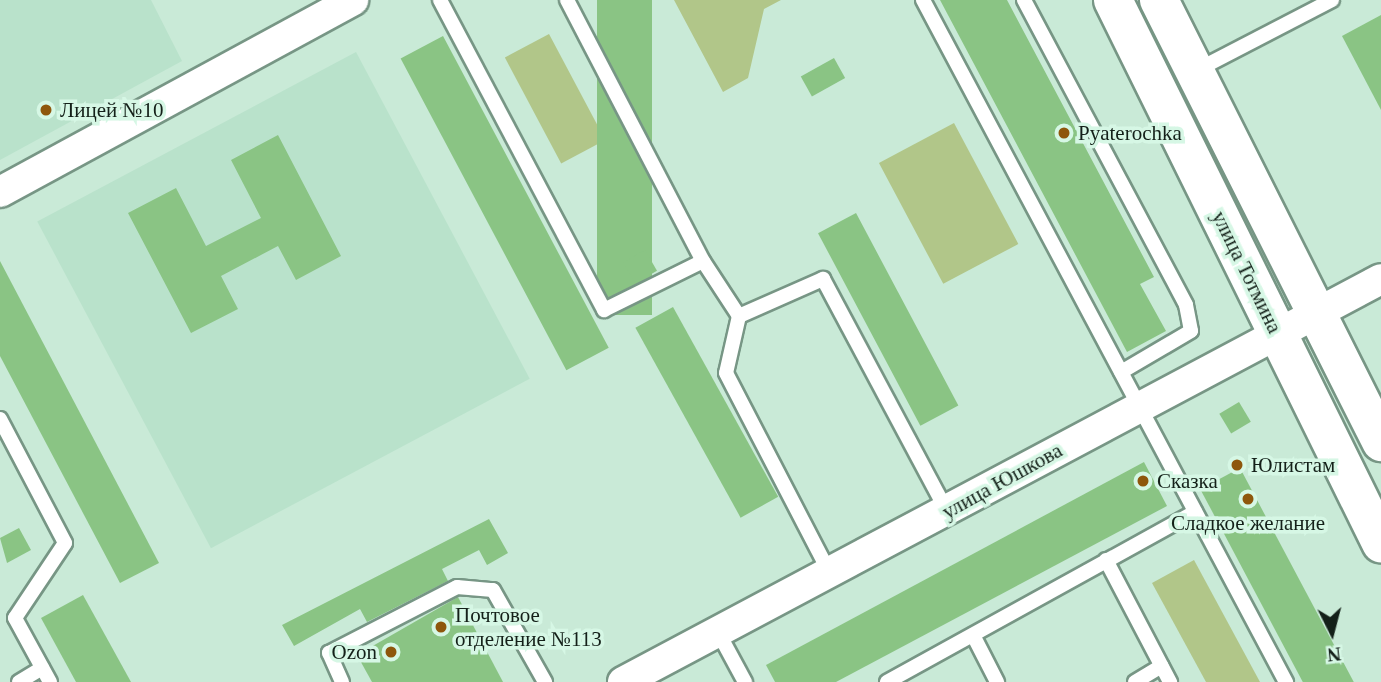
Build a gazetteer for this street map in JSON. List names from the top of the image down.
{
  "streets": {
    "main road": ["улица Тотмина"],
    "street": ["улица Юшкова"]
  },
  "crossings": [
    ["улица Тотмина", "улица Юшкова"]
  ],
  "places": [
    "Лицей №10",
    "Pyaterochka",
    "Юлистам",
    "Сказка",
    "Сладкое желание",
    "Почтовое отделение №113",
    "Ozon"
  ],
  "north": "bottom"
}
